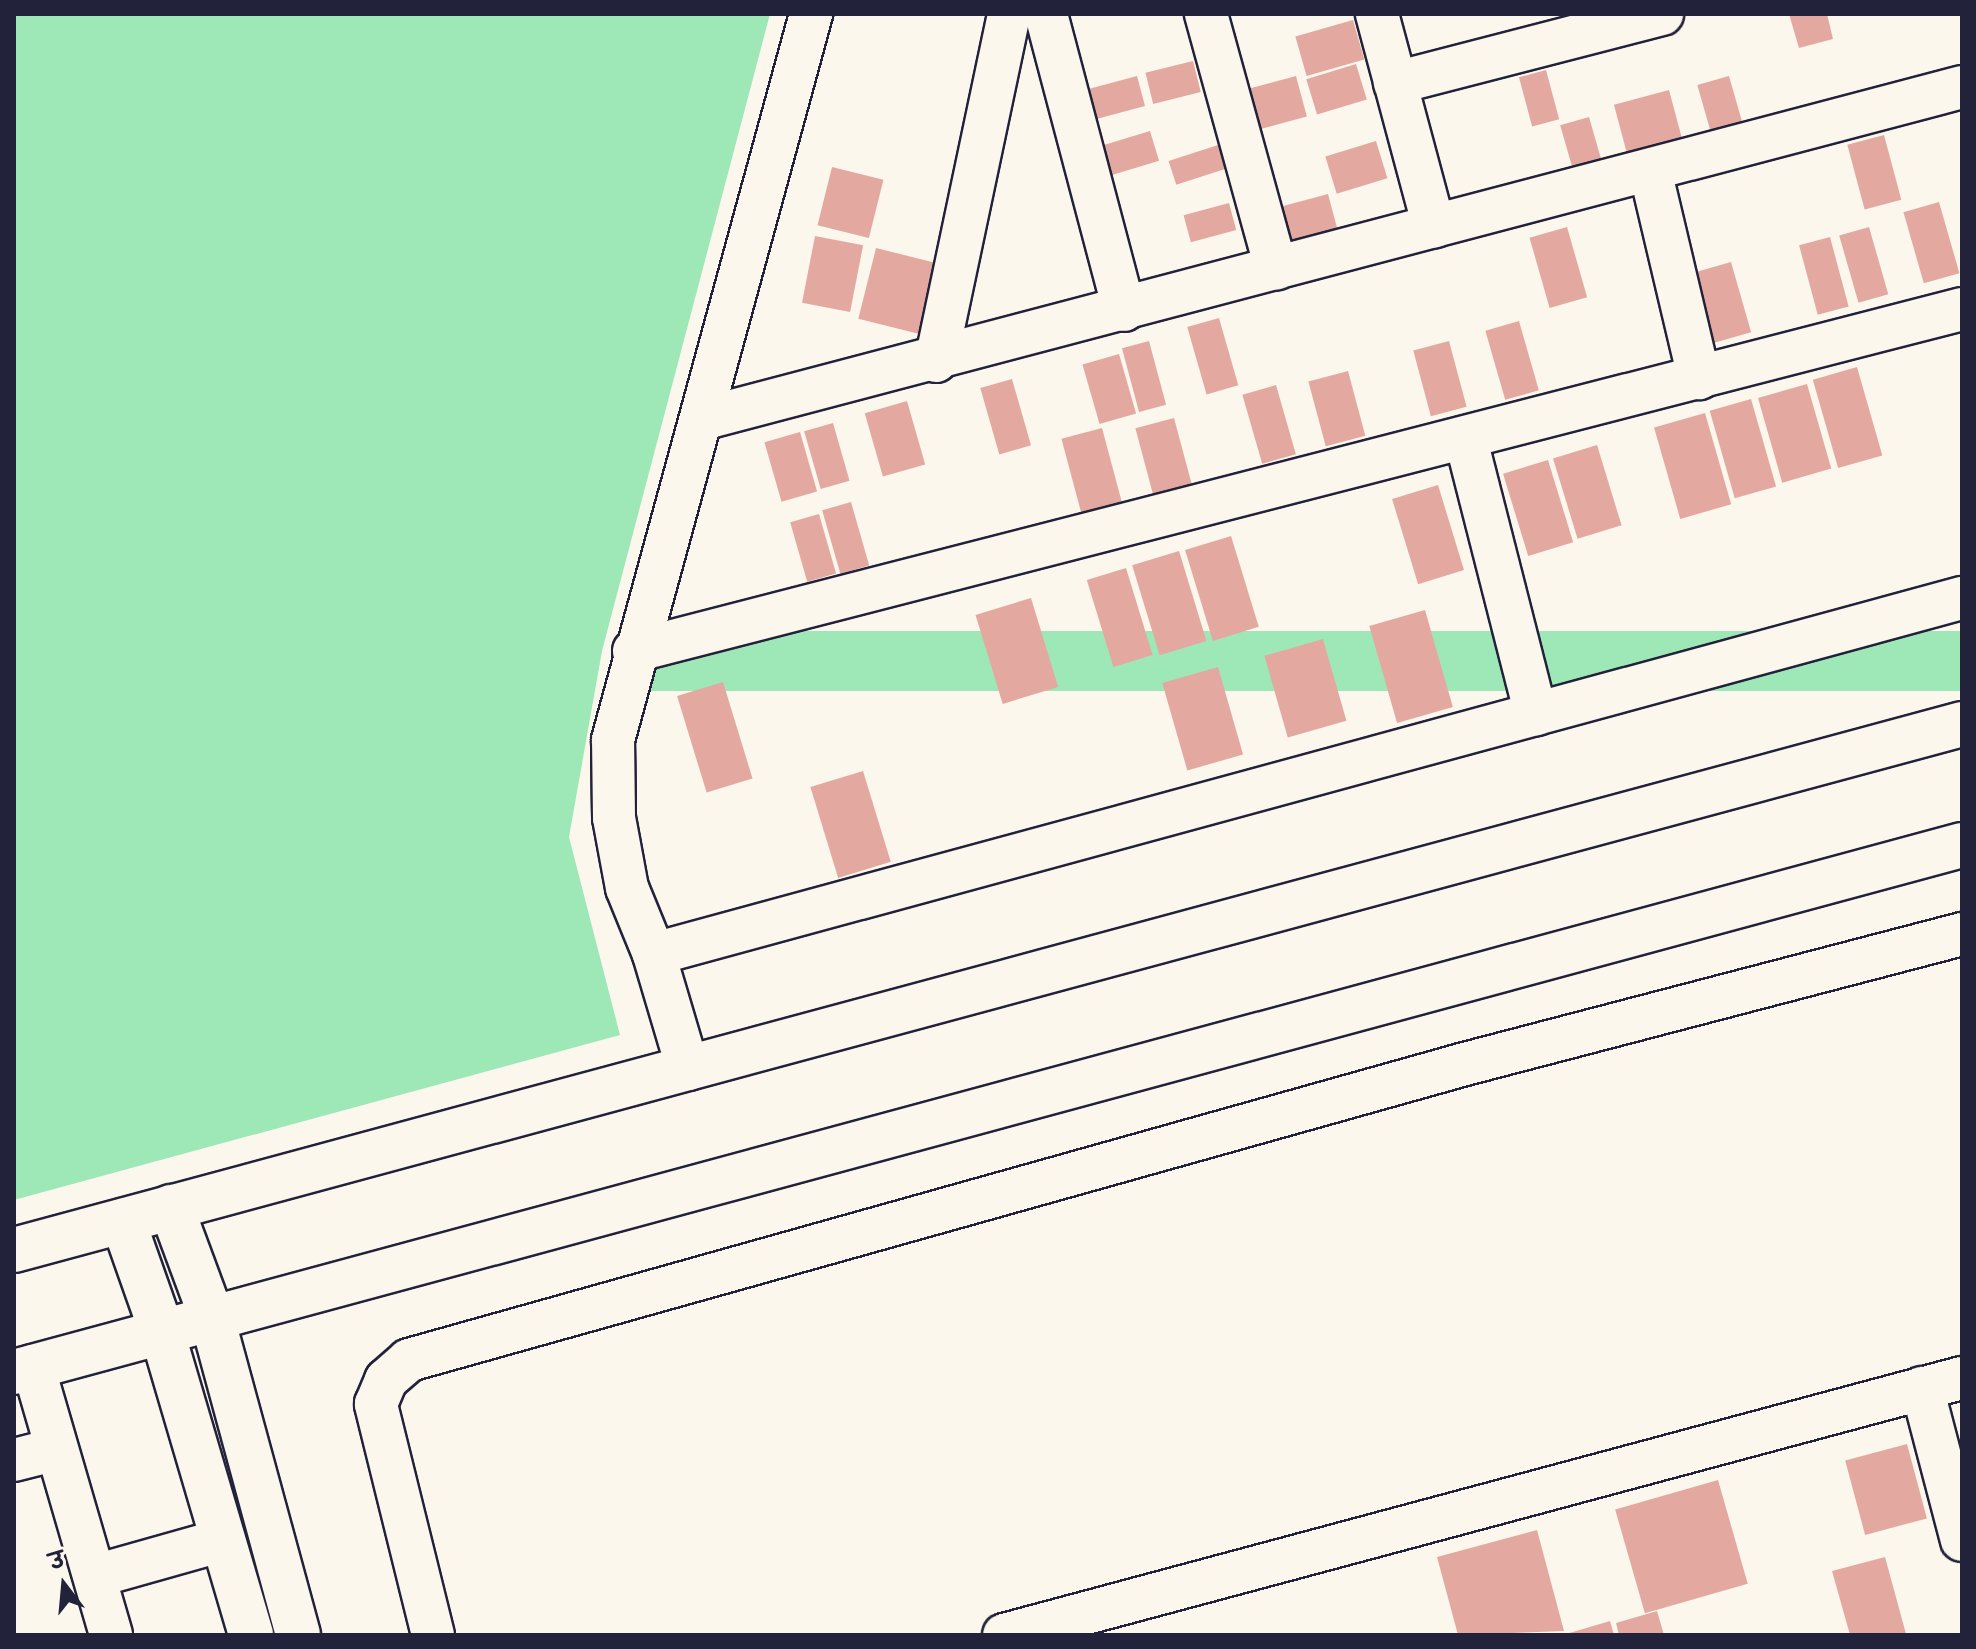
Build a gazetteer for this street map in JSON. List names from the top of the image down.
{
  "north": "top"
}
